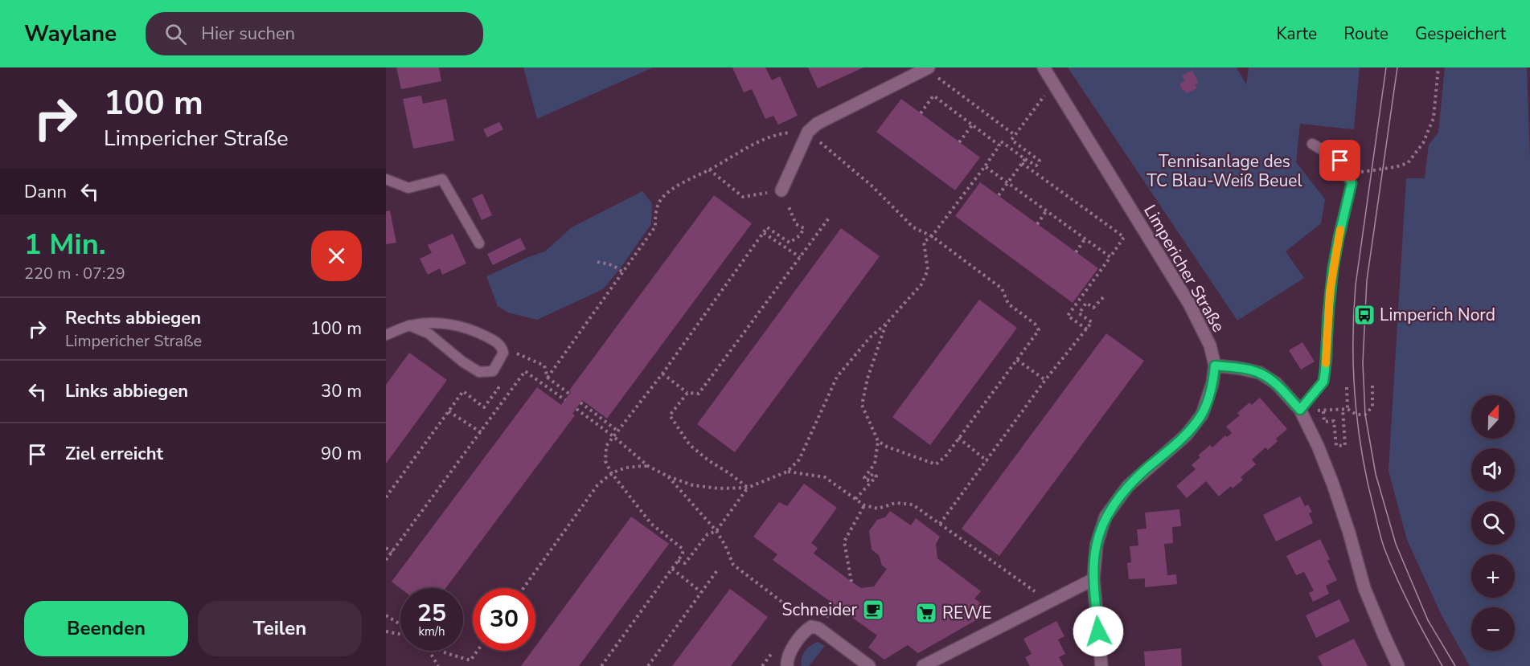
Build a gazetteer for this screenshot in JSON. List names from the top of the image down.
{
  "streets": {
    "street": ["Limpericher Straße"]
  },
  "parks": ["Tennisanlage des TC Blau-Weiß Beuel"],
  "places": {
    "bus stop": ["Limperich Nord"],
    "cafe": ["Schneider"],
    "supermarket": ["REWE"]
  },
  "north": "top",
  "page": {
    "header": "Waylane",
    "search": "Hier suchen",
    "nav": ["Karte", "Route", "Gespeichert"],
    "turn": ["100 m", "Limpericher Straße"],
    "then": "Dann",
    "heading": ["1 Min.", "220 m · 07:29"],
    "list": [
      {
        "name": "Rechts abbiegen",
        "note": "Limpericher Straße",
        "value": "100 m"
      },
      {
        "name": "Links abbiegen",
        "value": "30 m"
      },
      {
        "name": "Ziel erreicht",
        "value": "90 m"
      }
    ],
    "map_buttons": ["+", "−"],
    "speed": "25 km/h",
    "limit": "30",
    "buttons": ["Beenden", "Teilen"]
  }
}
